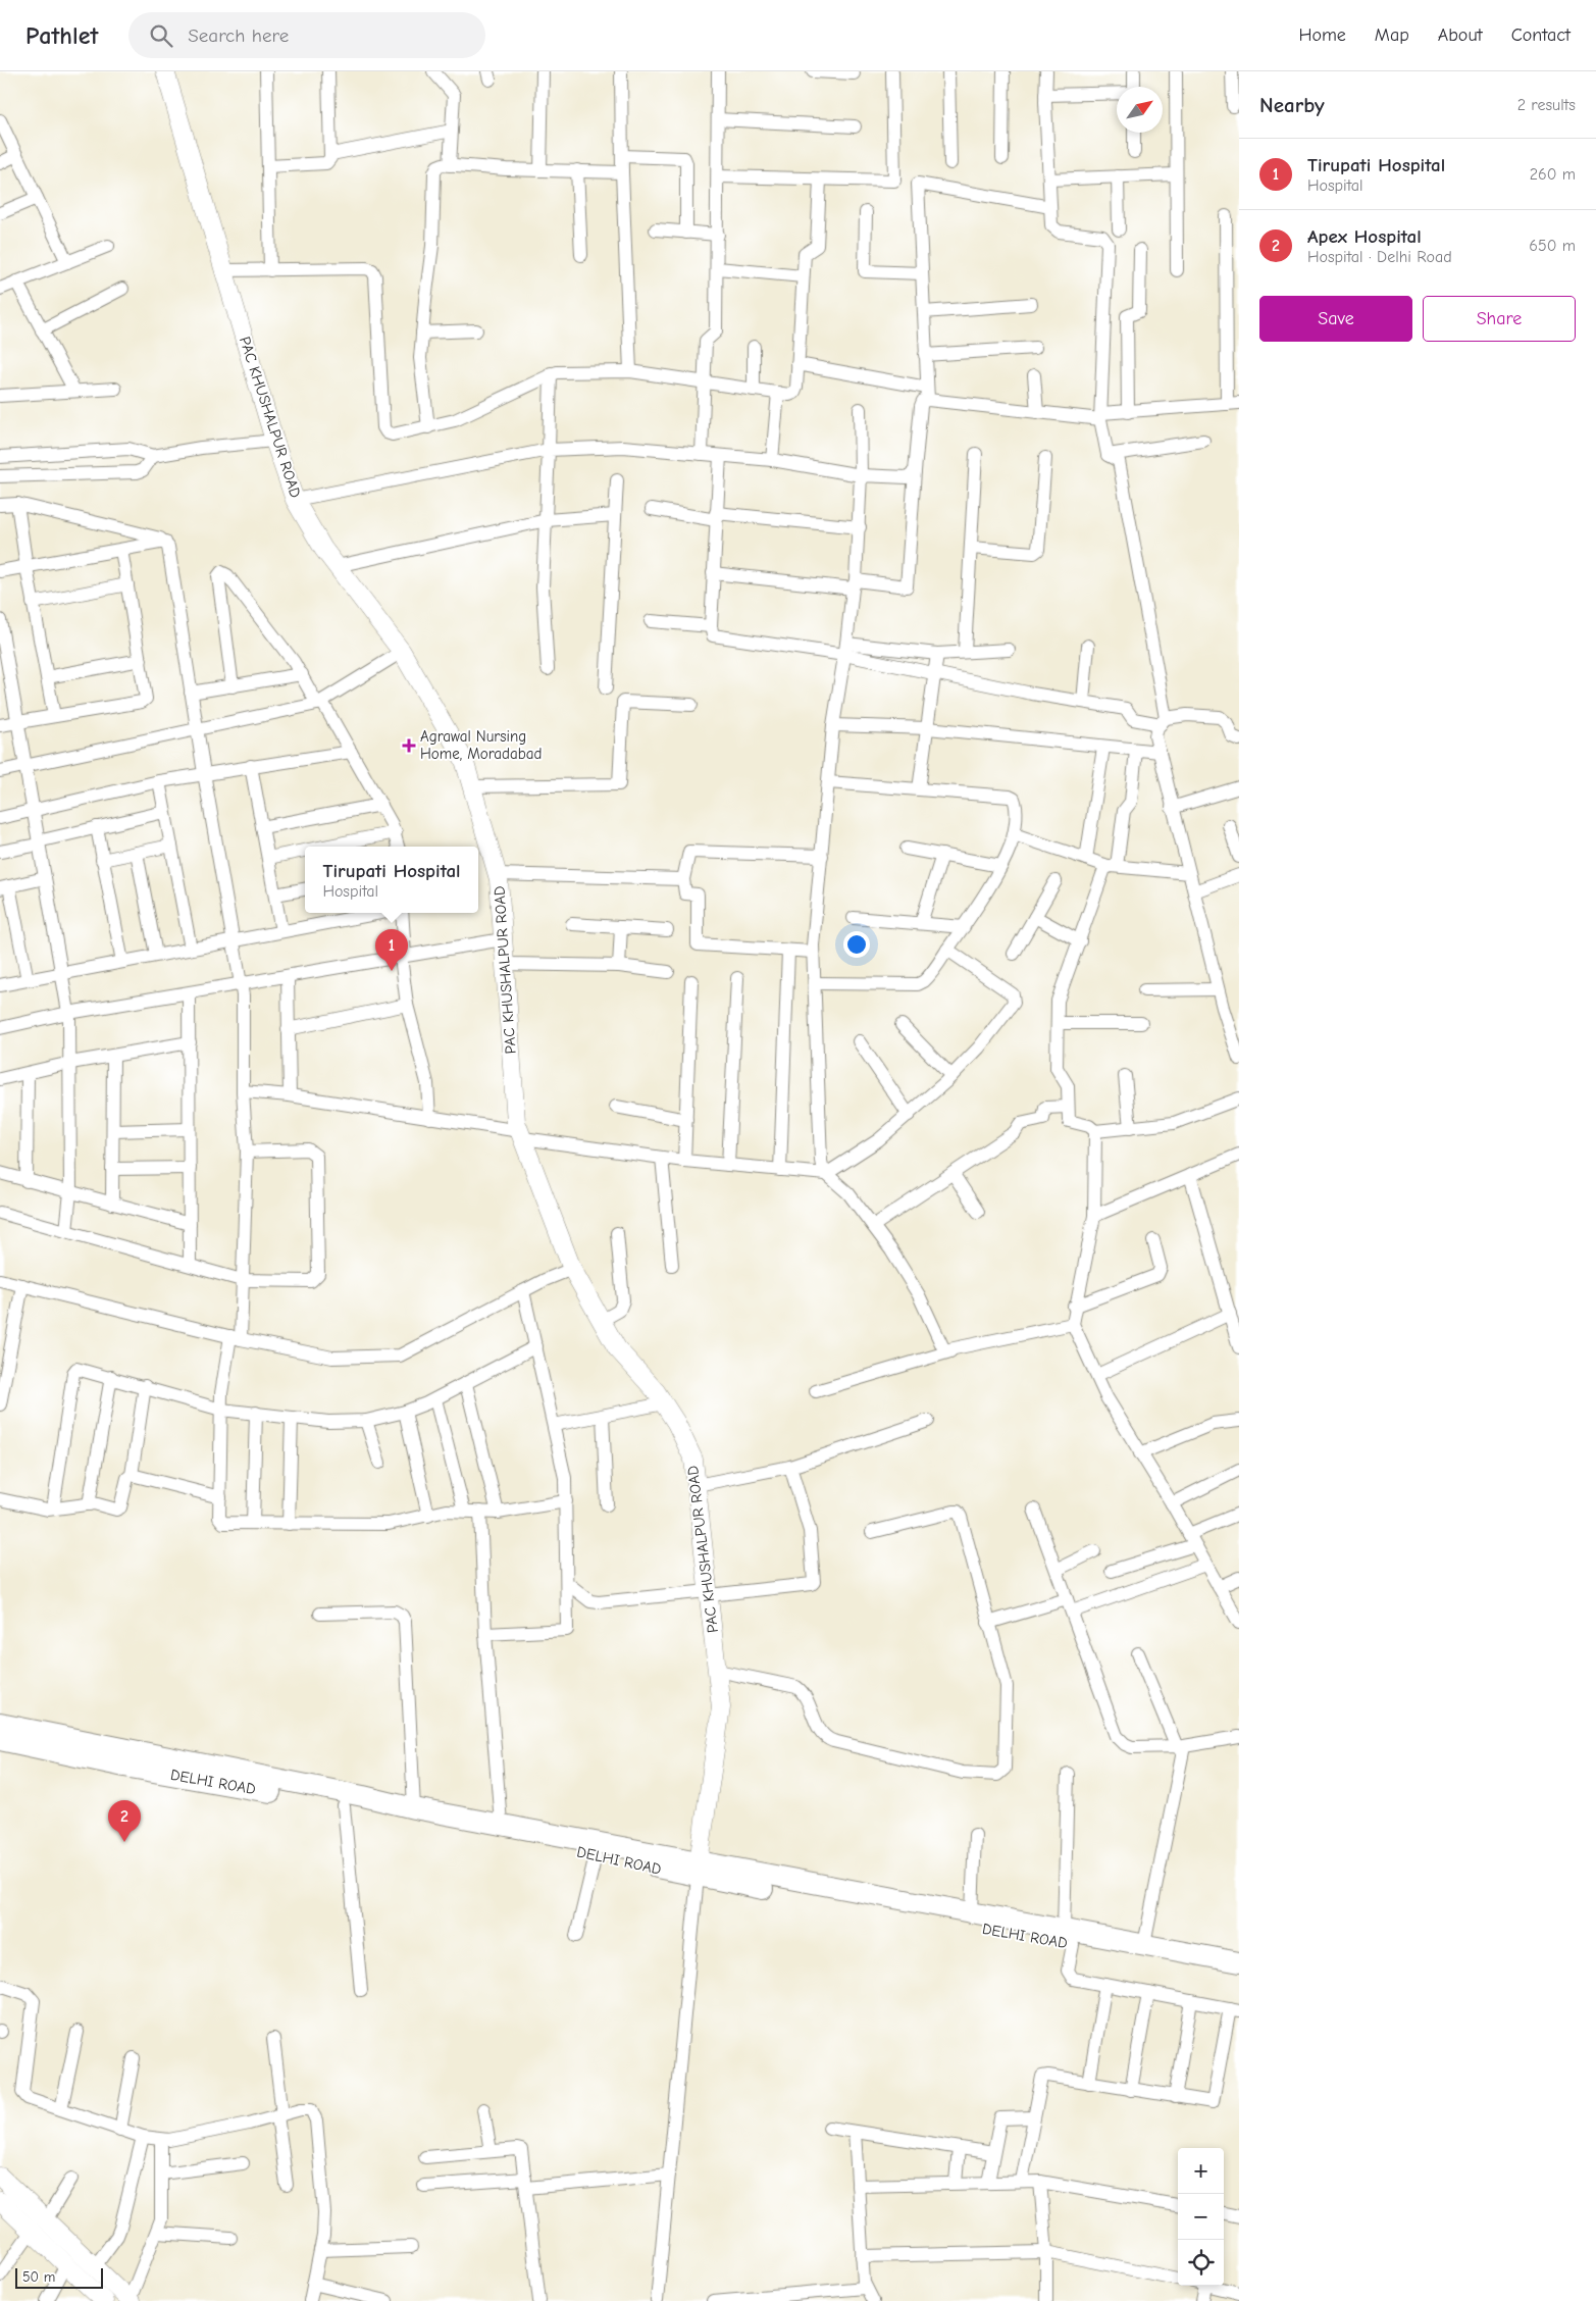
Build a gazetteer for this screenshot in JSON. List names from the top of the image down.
{
  "streets": {
    "main road": ["PAC KHUSHALPUR ROAD", "DELHI ROAD"]
  },
  "crossings": [
    ["PAC KHUSHALPUR ROAD", "DELHI ROAD"]
  ],
  "places": {
    "health": ["Agrawal Nursing Home, Moradabad"]
  },
  "scale_bar": "50 m",
  "north": "top right",
  "page": {
    "header": "Pathlet",
    "search": "Search here",
    "nav": [
      "Home",
      "Map",
      "About",
      "Contact"
    ],
    "heading": ["Nearby", "2 results"],
    "list": [
      {
        "mark": "1",
        "name": "Tirupati Hospital",
        "note": "Hospital",
        "value": "260 m"
      },
      {
        "mark": "2",
        "name": "Apex Hospital",
        "note": "Hospital · Delhi Road",
        "value": "650 m"
      }
    ],
    "buttons": ["Save", "Share"],
    "popup": ["Tirupati Hospital", "Hospital"],
    "pins": ["1", "2"],
    "map_buttons": ["+", "−"],
    "scale": "50 m"
  }
}
